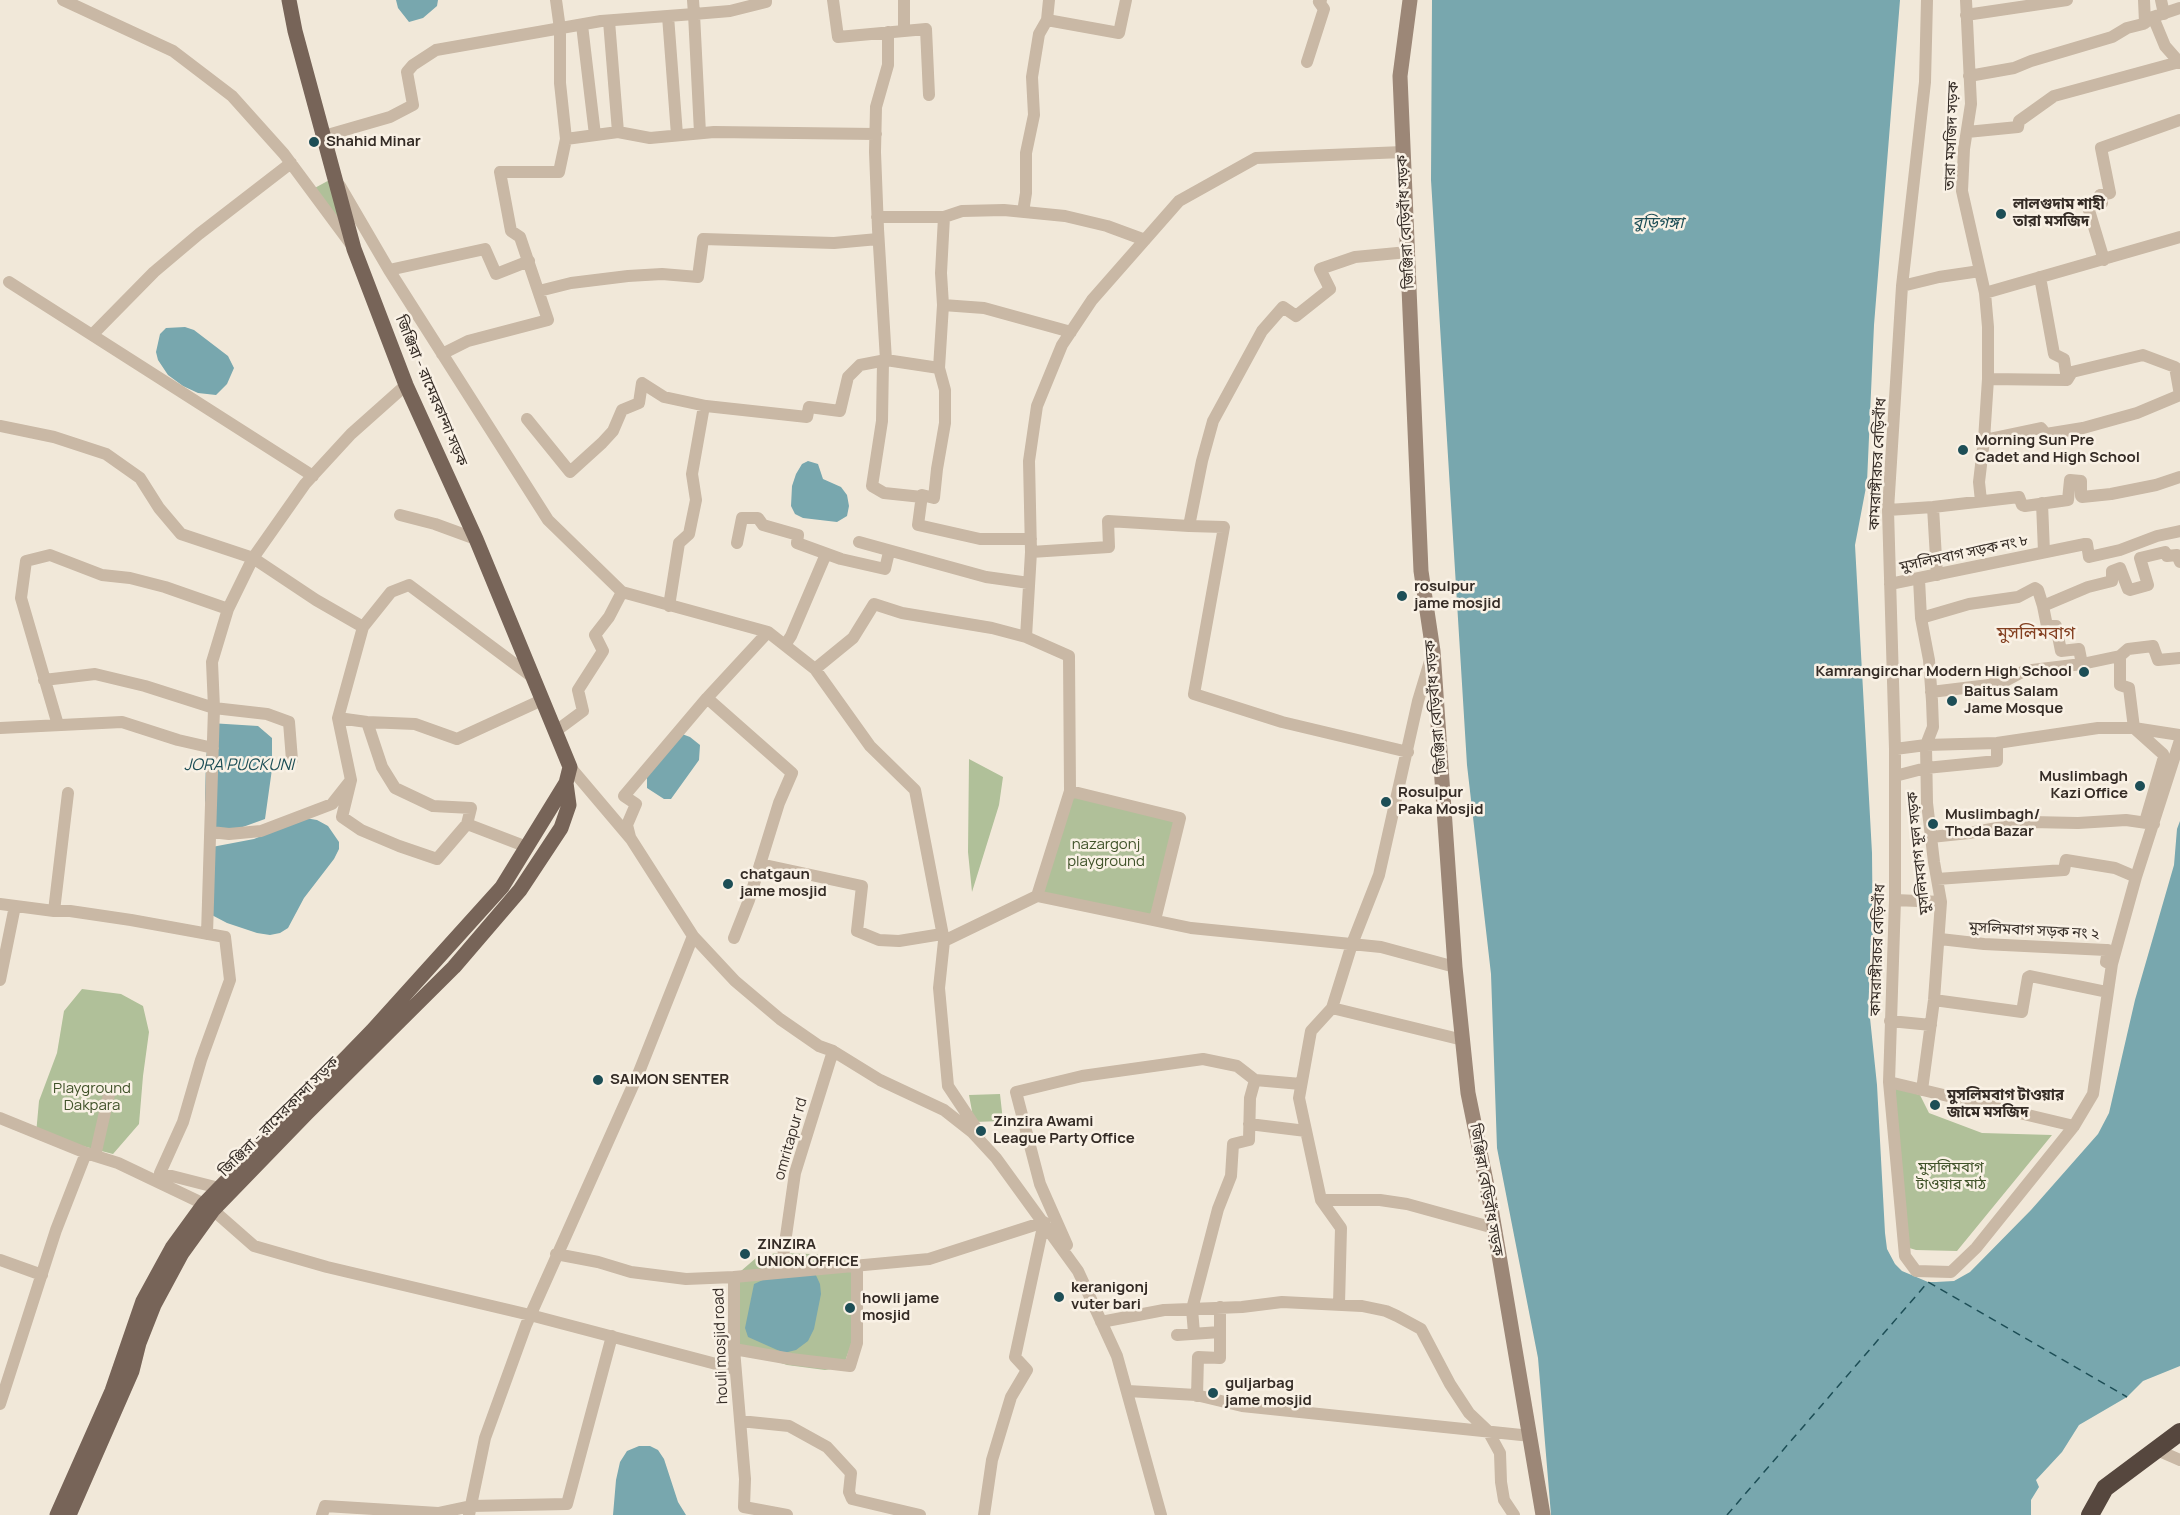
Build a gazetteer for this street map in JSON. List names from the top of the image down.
{
  "streets": {
    "main road": ["জিঞ্জিরা - রামেরকান্দা সড়ক"],
    "street": [
      "তারা মসজিদ সড়ক",
      "জিঞ্জিরা বেড়িবাঁধ সড়ক",
      "কামরাঙ্গীরচর বেড়িবাঁধ",
      "মুসলিমবাগ সড়ক নং ৮",
      "মুসলিমবাগ মূল সড়ক",
      "মুসলিমবাগ সড়ক নং ২",
      "omritapur rd",
      "houli mosjid road"
    ]
  },
  "crossings": [
    ["কামরাঙ্গীরচর বেড়িবাঁধ", "মুসলিমবাগ সড়ক নং ৮"],
    ["কামরাঙ্গীরচর বেড়িবাঁধ", "মুসলিমবাগ সড়ক নং ২"],
    ["মুসলিমবাগ সড়ক নং ৮", "মুসলিমবাগ মূল সড়ক"],
    ["মুসলিমবাগ মূল সড়ক", "মুসলিমবাগ সড়ক নং ২"],
    ["omritapur rd", "houli mosjid road"]
  ],
  "districts": ["মুসলিমবাগ"],
  "water": ["বুড়িগঙ্গা", "JORA PUCKUNI"],
  "parks": ["nazargonj playground", "Playground Dakpara", "মুসলিমবাগ টাওয়ার মাঠ"],
  "places": [
    "Shahid Minar",
    "লালগুদাম শাহী তারা মসজিদ",
    "Morning Sun Pre Cadet and High School",
    "rosulpur jame mosjid",
    "Kamrangirchar Modern High School",
    "Baitus Salam Jame Mosque",
    "Muslimbagh Kazi Office",
    "Rosulpur Paka Mosjid",
    "Muslimbagh/ Thoda Bazar",
    "chatgaun jame mosjid",
    "SAIMON SENTER",
    "মুসলিমবাগ টাওয়ার জামে মসজিদ",
    "Zinzira Awami League Party Office",
    "ZINZIRA UNION OFFICE",
    "keranigonj vuter bari",
    "howli jame mosjid",
    "guljarbag jame mosjid"
  ]
}
